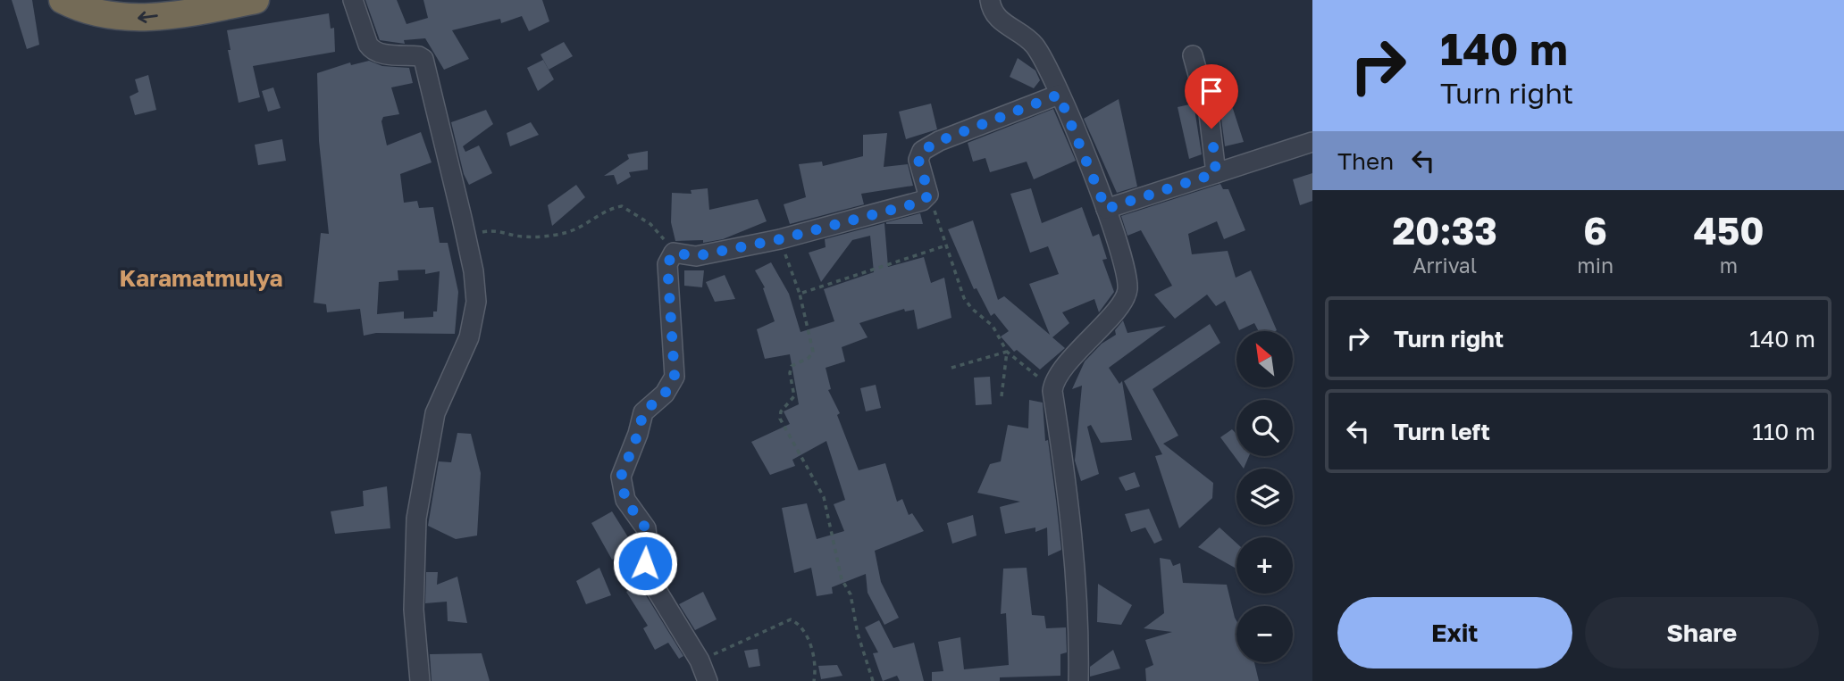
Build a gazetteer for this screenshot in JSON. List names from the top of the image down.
{
  "districts": ["Karamatmulya"],
  "north": "top left",
  "page": {
    "turn": ["140 m", "Turn right"],
    "then": "Then",
    "eta": [
      "20:33",
      "Arrival",
      "6",
      "min",
      "450",
      "m"
    ],
    "list": [
      {
        "name": "Turn right",
        "value": "140 m"
      },
      {
        "name": "Turn left",
        "value": "110 m"
      }
    ],
    "map_buttons": ["+", "−"],
    "buttons": ["Exit", "Share"]
  }
}
